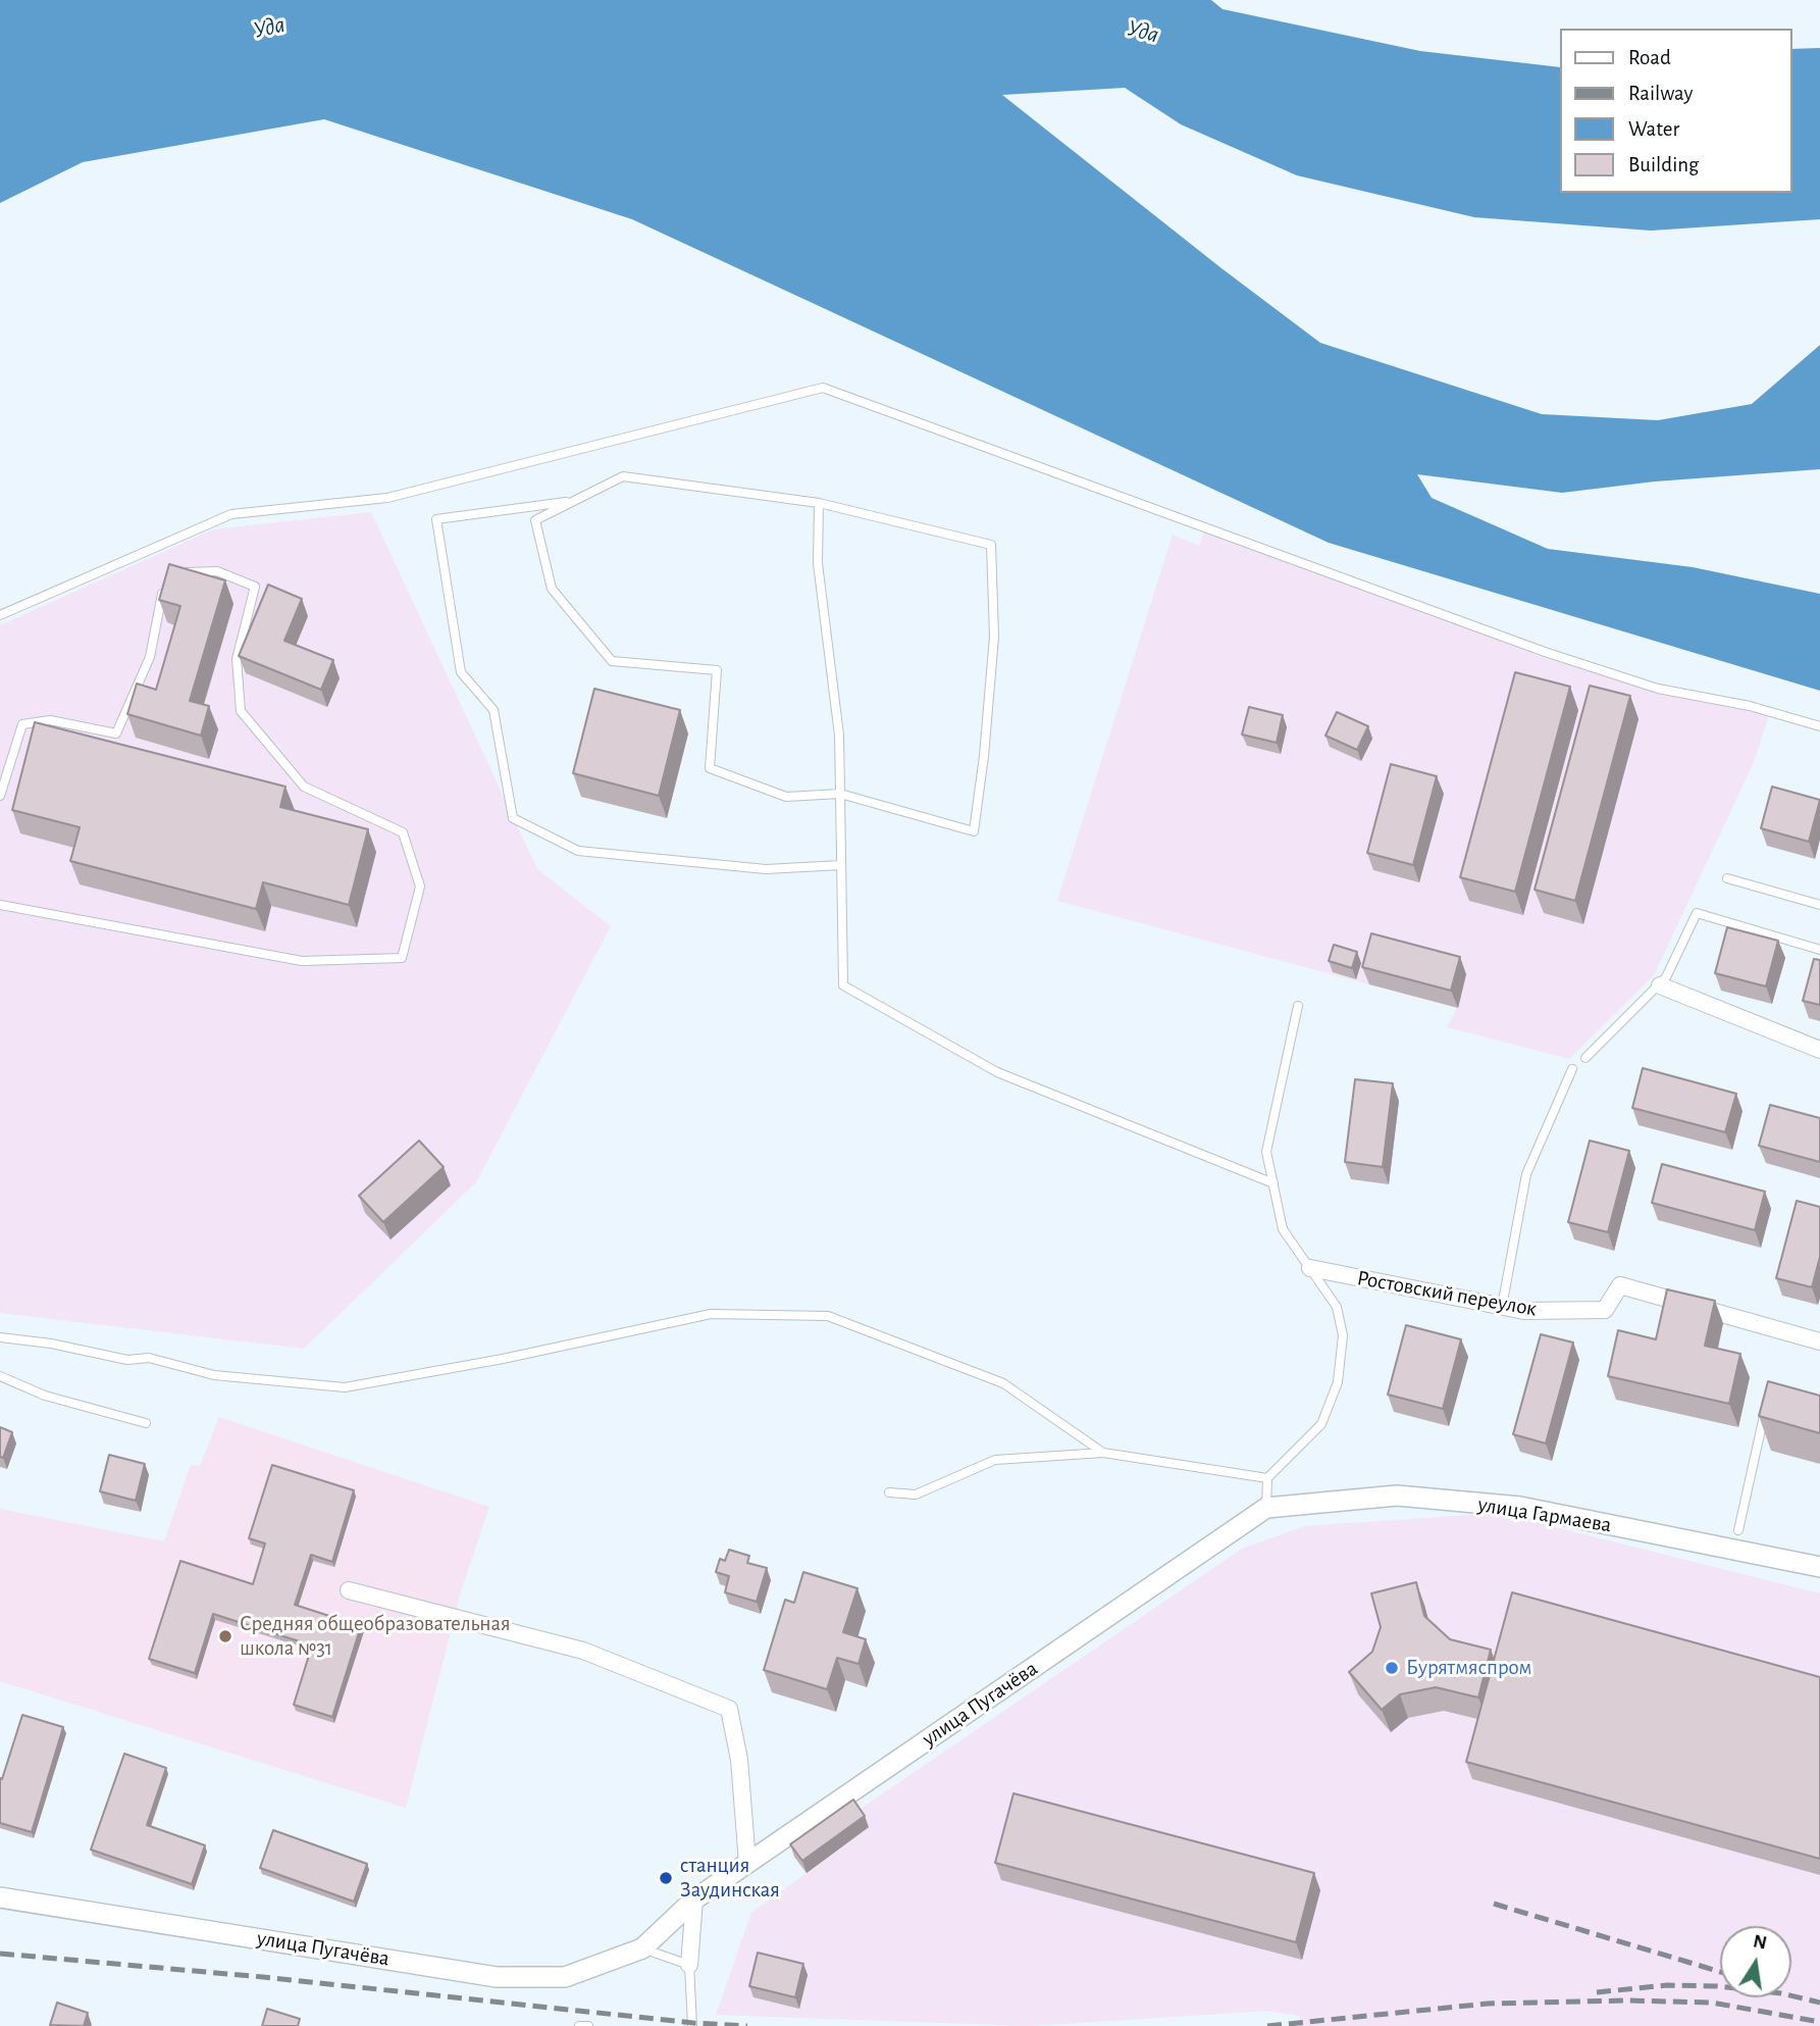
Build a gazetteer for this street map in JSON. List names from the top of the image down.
{
  "streets": {
    "street": ["Ростовский переулок", "улица Гармаева", "улица Пугачёва"]
  },
  "crossings": [
    ["улица Гармаева", "улица Пугачёва"]
  ],
  "water": ["Уда"],
  "places": ["Средняя общеобразовательная школа №31", "Бурятмяспром", "станция Заудинская"],
  "legend": [
    "Road",
    "Railway",
    "Water",
    "Building"
  ],
  "north": "top"
}
